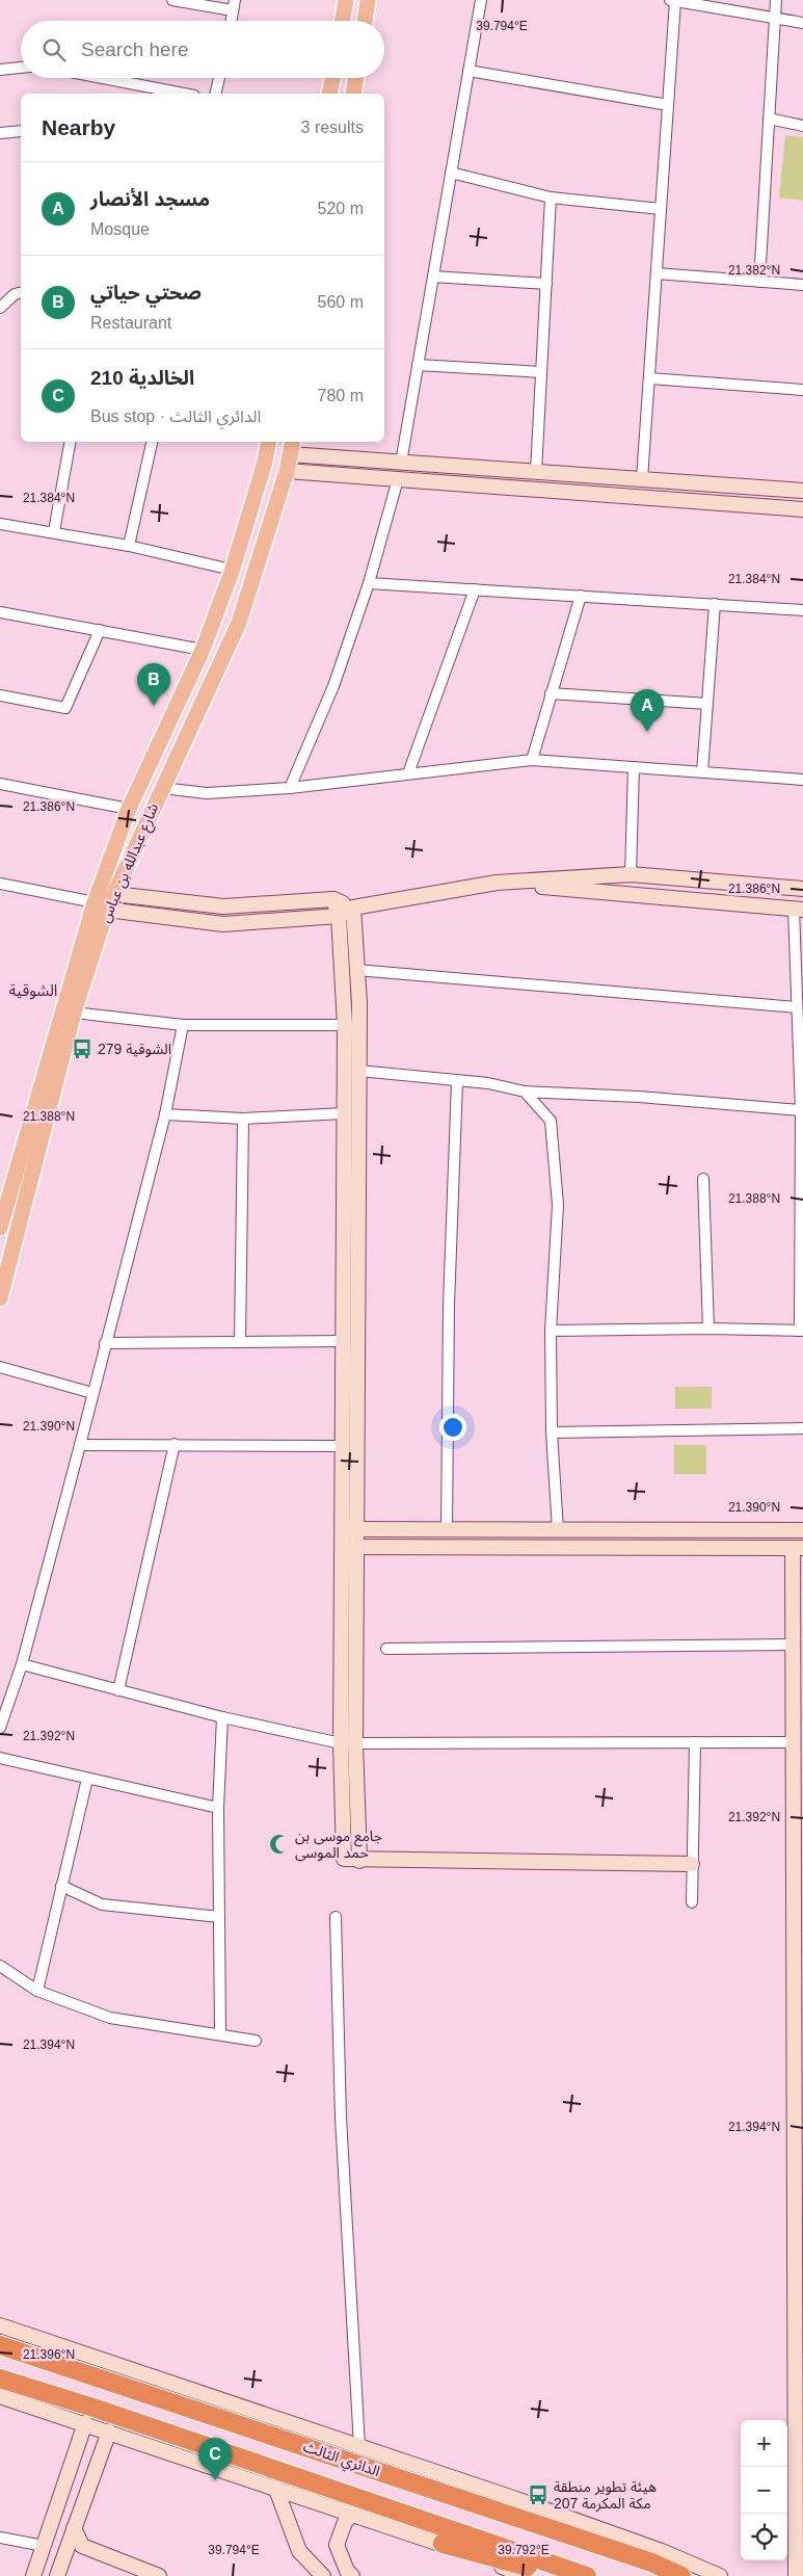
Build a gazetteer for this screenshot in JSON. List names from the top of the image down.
{
  "streets": {
    "highway": ["الدائري الثالث"],
    "main road": ["شارع عبدالله بن عباس"]
  },
  "districts": ["الشوقية"],
  "places": {
    "bus stop": ["الشوقية 279", "هيئة تطوير منطقة مكة المكرمة 207"],
    "mosque": ["جامع موسى بن حمد الموسى"]
  },
  "page": {
    "search": "Search here",
    "heading": ["Nearby", "3 results"],
    "list": [
      {
        "mark": "A",
        "name": "مسجد الأنصار",
        "note": "Mosque",
        "value": "520 m"
      },
      {
        "mark": "B",
        "name": "صحتي حياتي",
        "note": "Restaurant",
        "value": "560 m"
      },
      {
        "mark": "C",
        "name": "الخالدية 210",
        "note": "Bus stop · الدائري الثالث",
        "value": "780 m"
      }
    ],
    "pins": ["B", "A", "C"],
    "map_buttons": ["+", "−"]
  },
  "coordinates": [
    "39.794°E",
    "21.382°N",
    "21.384°N",
    "21.386°N",
    "21.388°N",
    "21.390°N",
    "21.392°N",
    "21.394°N",
    "21.396°N",
    "39.792°E"
  ]
}
